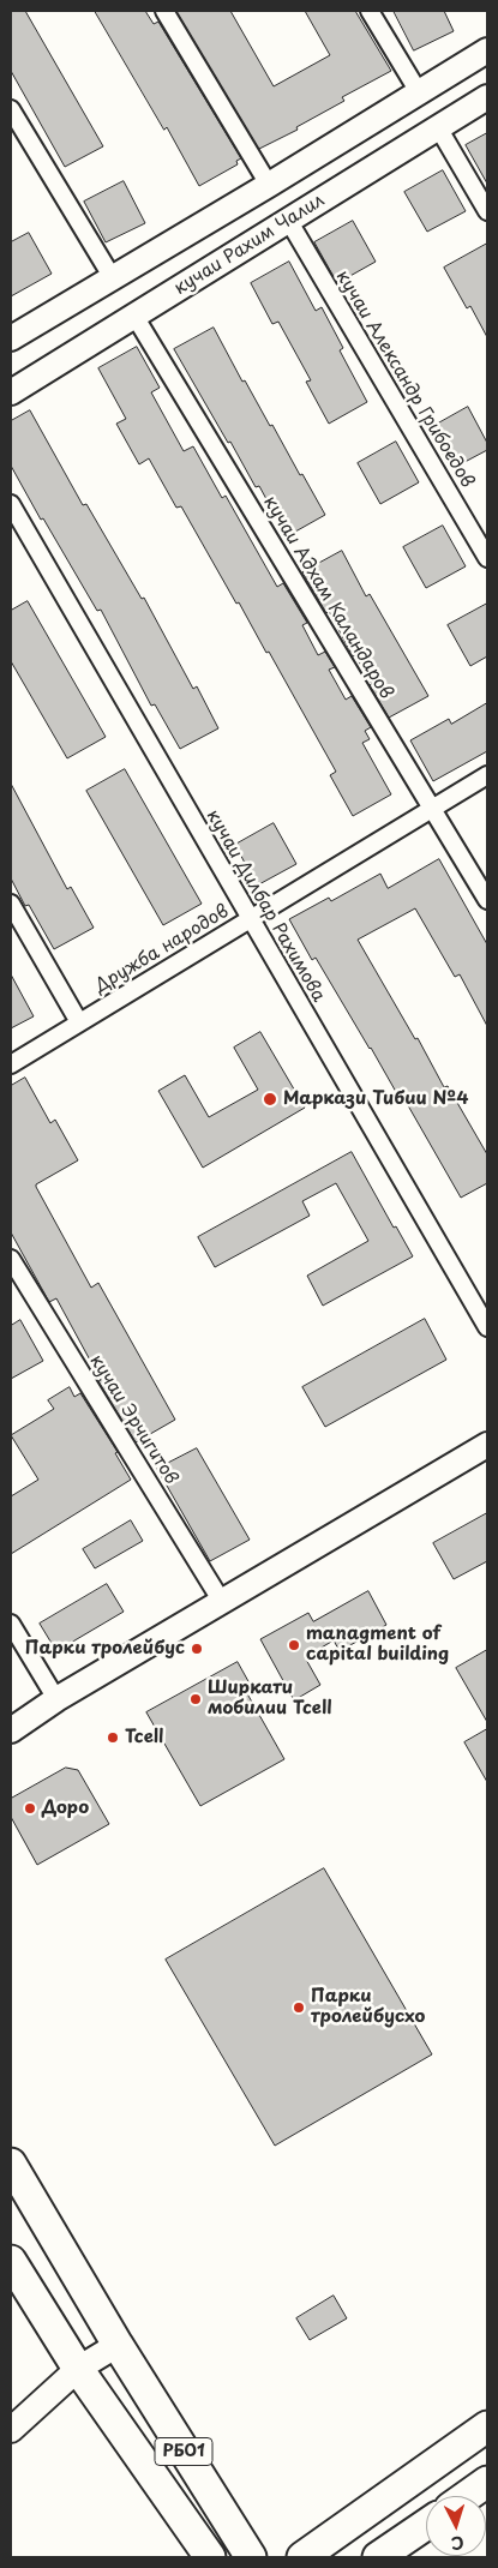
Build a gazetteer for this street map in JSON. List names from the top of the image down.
{
  "streets": {
    "highway": ["РБ01"],
    "main road": ["кучаи Рахим Чалил"],
    "street": [
      "кучаи Александр Грибоедов",
      "кучаи Адхам Каландаров",
      "кучаи Дилбар Рахимова",
      "Дружба народов",
      "кучаи Эрчигитов"
    ]
  },
  "crossings": [
    ["кучаи Рахим Чалил", "кучаи Александр Грибоедов"],
    ["кучаи Рахим Чалил", "кучаи Адхам Каландаров"],
    ["кучаи Адхам Каландаров", "Дружба народов"],
    ["кучаи Дилбар Рахимова", "Дружба народов"]
  ],
  "places": [
    "Маркази Тибии №4",
    "managment of capital building",
    "Парки тролейбус",
    "Ширкати мобилии Tcell",
    "Tcell",
    "Доро",
    "Парки тролейбусхо"
  ],
  "north": "bottom"
}
